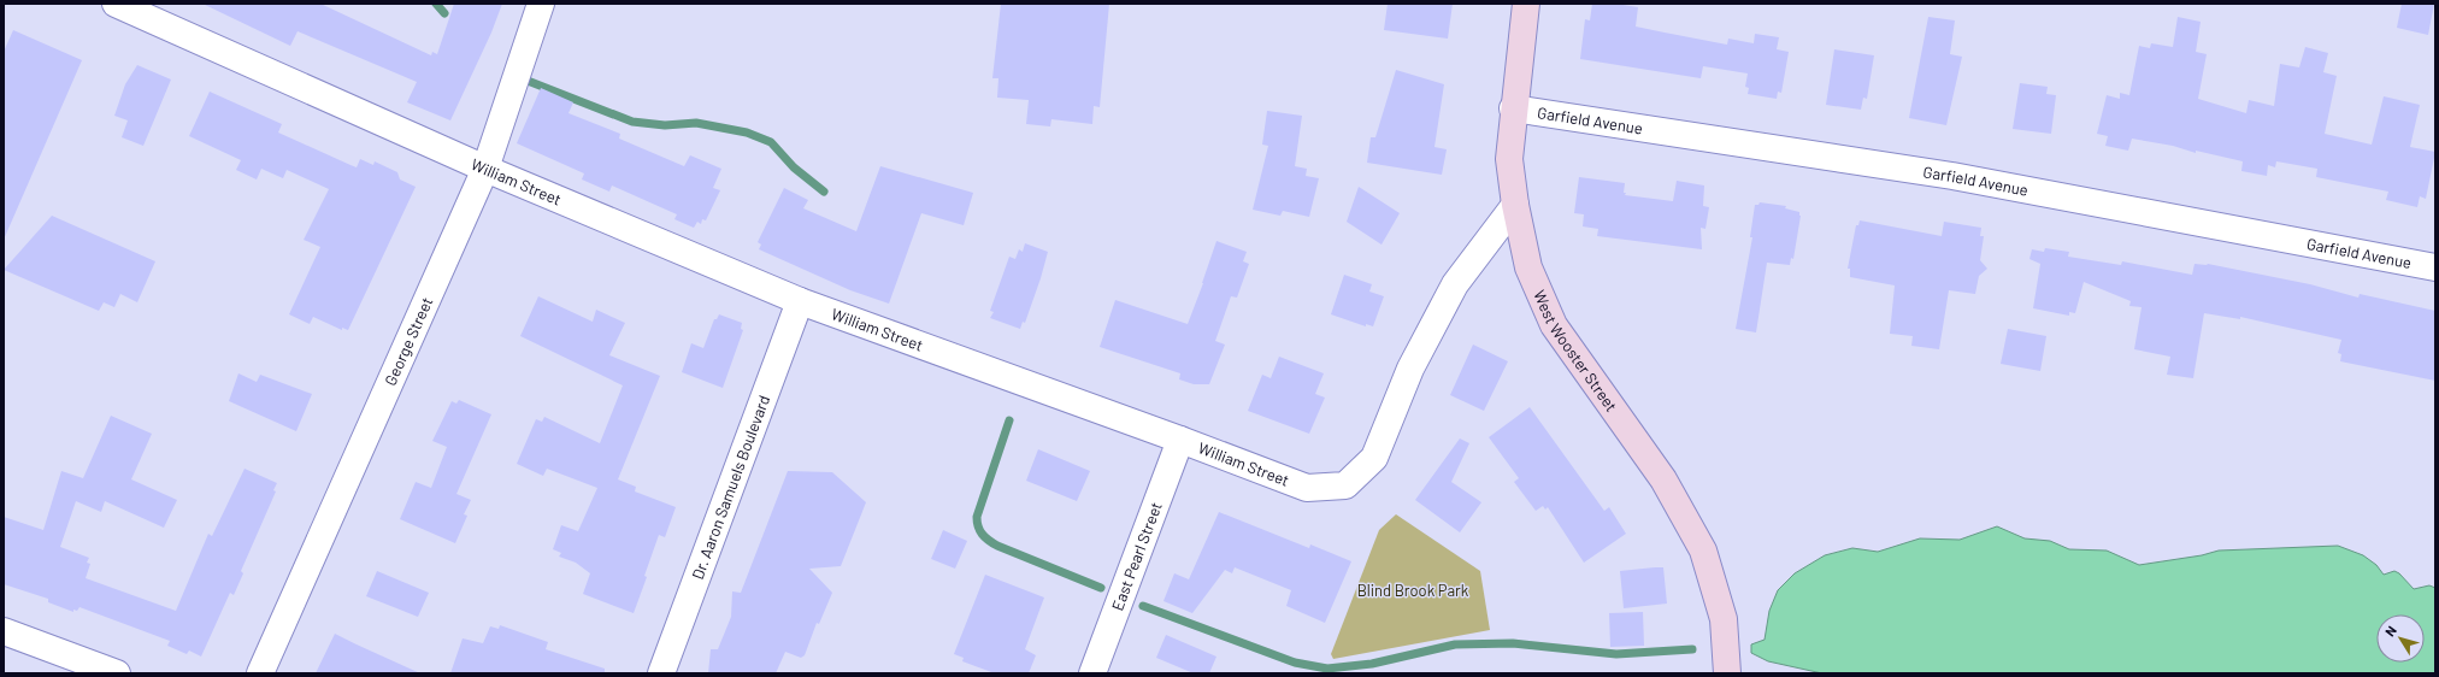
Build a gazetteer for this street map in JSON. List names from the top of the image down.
{
  "streets": {
    "street": [
      "Garfield Avenue",
      "William Street",
      "George Street",
      "West Wooster Street",
      "Dr. Aaron Samuels Boulevard",
      "East Pearl Street"
    ]
  },
  "crossings": [
    ["Garfield Avenue", "West Wooster Street"],
    ["William Street", "George Street"],
    ["William Street", "West Wooster Street"],
    ["William Street", "Dr. Aaron Samuels Boulevard"],
    ["William Street", "East Pearl Street"]
  ],
  "parks": ["Blind Brook Park"],
  "north": "top left"
}
